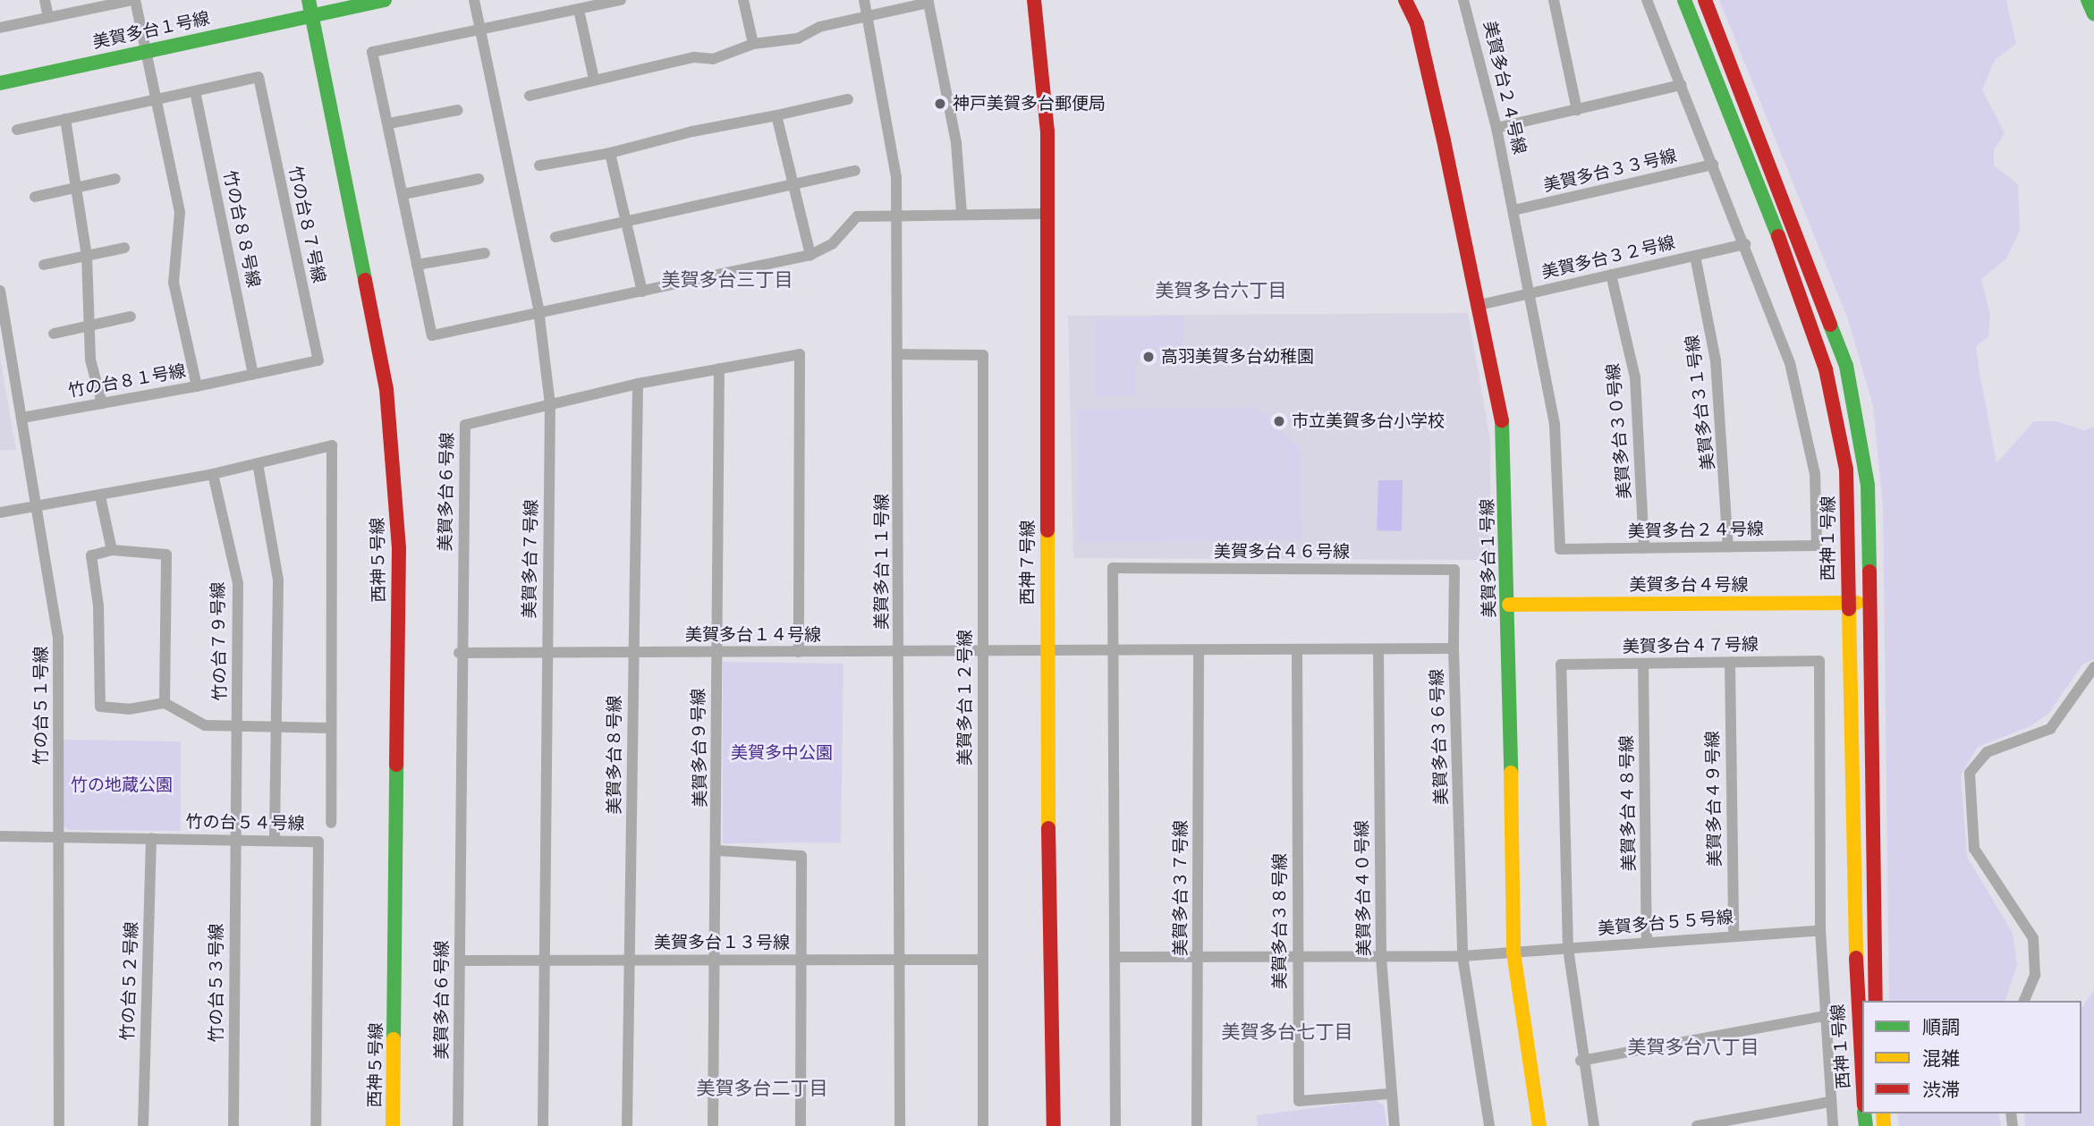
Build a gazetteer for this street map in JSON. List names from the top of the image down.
{
  "streets": {
    "street": [
      "美賀多台１号線",
      "美賀多台２４号線",
      "美賀多台３３号線",
      "竹の台８７号線",
      "竹の台８８号線",
      "美賀多台３２号線",
      "竹の台８１号線",
      "美賀多台３１号線",
      "美賀多台３０号線",
      "美賀多台６号線",
      "西神１号線",
      "美賀多台４６号線",
      "美賀多台７号線",
      "西神５号線",
      "美賀多台１１号線",
      "西神７号線",
      "美賀多台４号線",
      "美賀多台１４号線",
      "竹の台７９号線",
      "美賀多台４７号線",
      "美賀多台１２号線",
      "竹の台５１号線",
      "美賀多台３６号線",
      "美賀多台９号線",
      "美賀多台８号線",
      "美賀多台４９号線",
      "美賀多台４８号線",
      "竹の台５４号線",
      "美賀多台３７号線",
      "美賀多台４０号線",
      "美賀多台３８号線",
      "美賀多台５５号線",
      "美賀多台１３号線",
      "竹の台５２号線",
      "竹の台５３号線"
    ]
  },
  "crossings": [
    ["美賀多台１号線", "美賀多台３２号線"],
    ["美賀多台１号線", "竹の台８１号線"],
    ["美賀多台１号線", "西神５号線"],
    ["美賀多台１号線", "美賀多台４号線"],
    ["美賀多台１号線", "美賀多台５５号線"],
    ["美賀多台２４号線", "美賀多台３３号線"],
    ["美賀多台２４号線", "美賀多台３２号線"],
    ["美賀多台２４号線", "美賀多台３１号線"],
    ["美賀多台２４号線", "美賀多台３０号線"],
    ["竹の台８７号線", "竹の台８８号線"],
    ["竹の台８７号線", "竹の台８１号線"],
    ["美賀多台３２号線", "美賀多台３１号線"],
    ["美賀多台３２号線", "美賀多台３０号線"],
    ["竹の台８１号線", "竹の台５１号線"],
    ["美賀多台６号線", "美賀多台７号線"],
    ["美賀多台６号線", "美賀多台１４号線"],
    ["美賀多台６号線", "美賀多台９号線"],
    ["美賀多台６号線", "美賀多台８号線"],
    ["美賀多台６号線", "美賀多台１３号線"],
    ["西神１号線", "美賀多台４号線"],
    ["美賀多台４６号線", "美賀多台３６号線"],
    ["美賀多台７号線", "美賀多台１４号線"],
    ["美賀多台７号線", "美賀多台１３号線"],
    ["美賀多台１１号線", "美賀多台１４号線"],
    ["美賀多台１１号線", "美賀多台１２号線"],
    ["美賀多台１１号線", "美賀多台１３号線"],
    ["西神７号線", "美賀多台１４号線"],
    ["西神７号線", "美賀多台３６号線"],
    ["美賀多台１４号線", "美賀多台１２号線"],
    ["美賀多台１４号線", "美賀多台３６号線"],
    ["美賀多台１４号線", "美賀多台９号線"],
    ["美賀多台１４号線", "美賀多台８号線"],
    ["竹の台７９号線", "竹の台５４号線"],
    ["竹の台７９号線", "竹の台５３号線"],
    ["美賀多台４７号線", "美賀多台４９号線"],
    ["美賀多台４７号線", "美賀多台４８号線"],
    ["美賀多台４７号線", "美賀多台５５号線"],
    ["美賀多台１２号線", "美賀多台１３号線"],
    ["竹の台５１号線", "竹の台５４号線"],
    ["美賀多台３６号線", "美賀多台３７号線"],
    ["美賀多台３６号線", "美賀多台４０号線"],
    ["美賀多台３６号線", "美賀多台３８号線"],
    ["美賀多台３６号線", "美賀多台５５号線"],
    ["美賀多台９号線", "美賀多台１３号線"],
    ["美賀多台８号線", "美賀多台１３号線"],
    ["美賀多台４９号線", "美賀多台５５号線"],
    ["美賀多台４８号線", "美賀多台５５号線"],
    ["竹の台５４号線", "竹の台５２号線"],
    ["竹の台５４号線", "竹の台５３号線"],
    ["美賀多台３７号線", "美賀多台５５号線"],
    ["美賀多台４０号線", "美賀多台３８号線"],
    ["美賀多台４０号線", "美賀多台５５号線"],
    ["美賀多台３８号線", "美賀多台５５号線"]
  ],
  "districts": [
    "美賀多台三丁目",
    "美賀多台六丁目",
    "美賀多台七丁目",
    "美賀多台八丁目",
    "美賀多台二丁目"
  ],
  "parks": ["美賀多中公園", "竹の地蔵公園"],
  "places": ["神戸美賀多台郵便局", "高羽美賀多台幼稚園", "市立美賀多台小学校"],
  "legend": ["順調", "混雑", "渋滞"]
}
